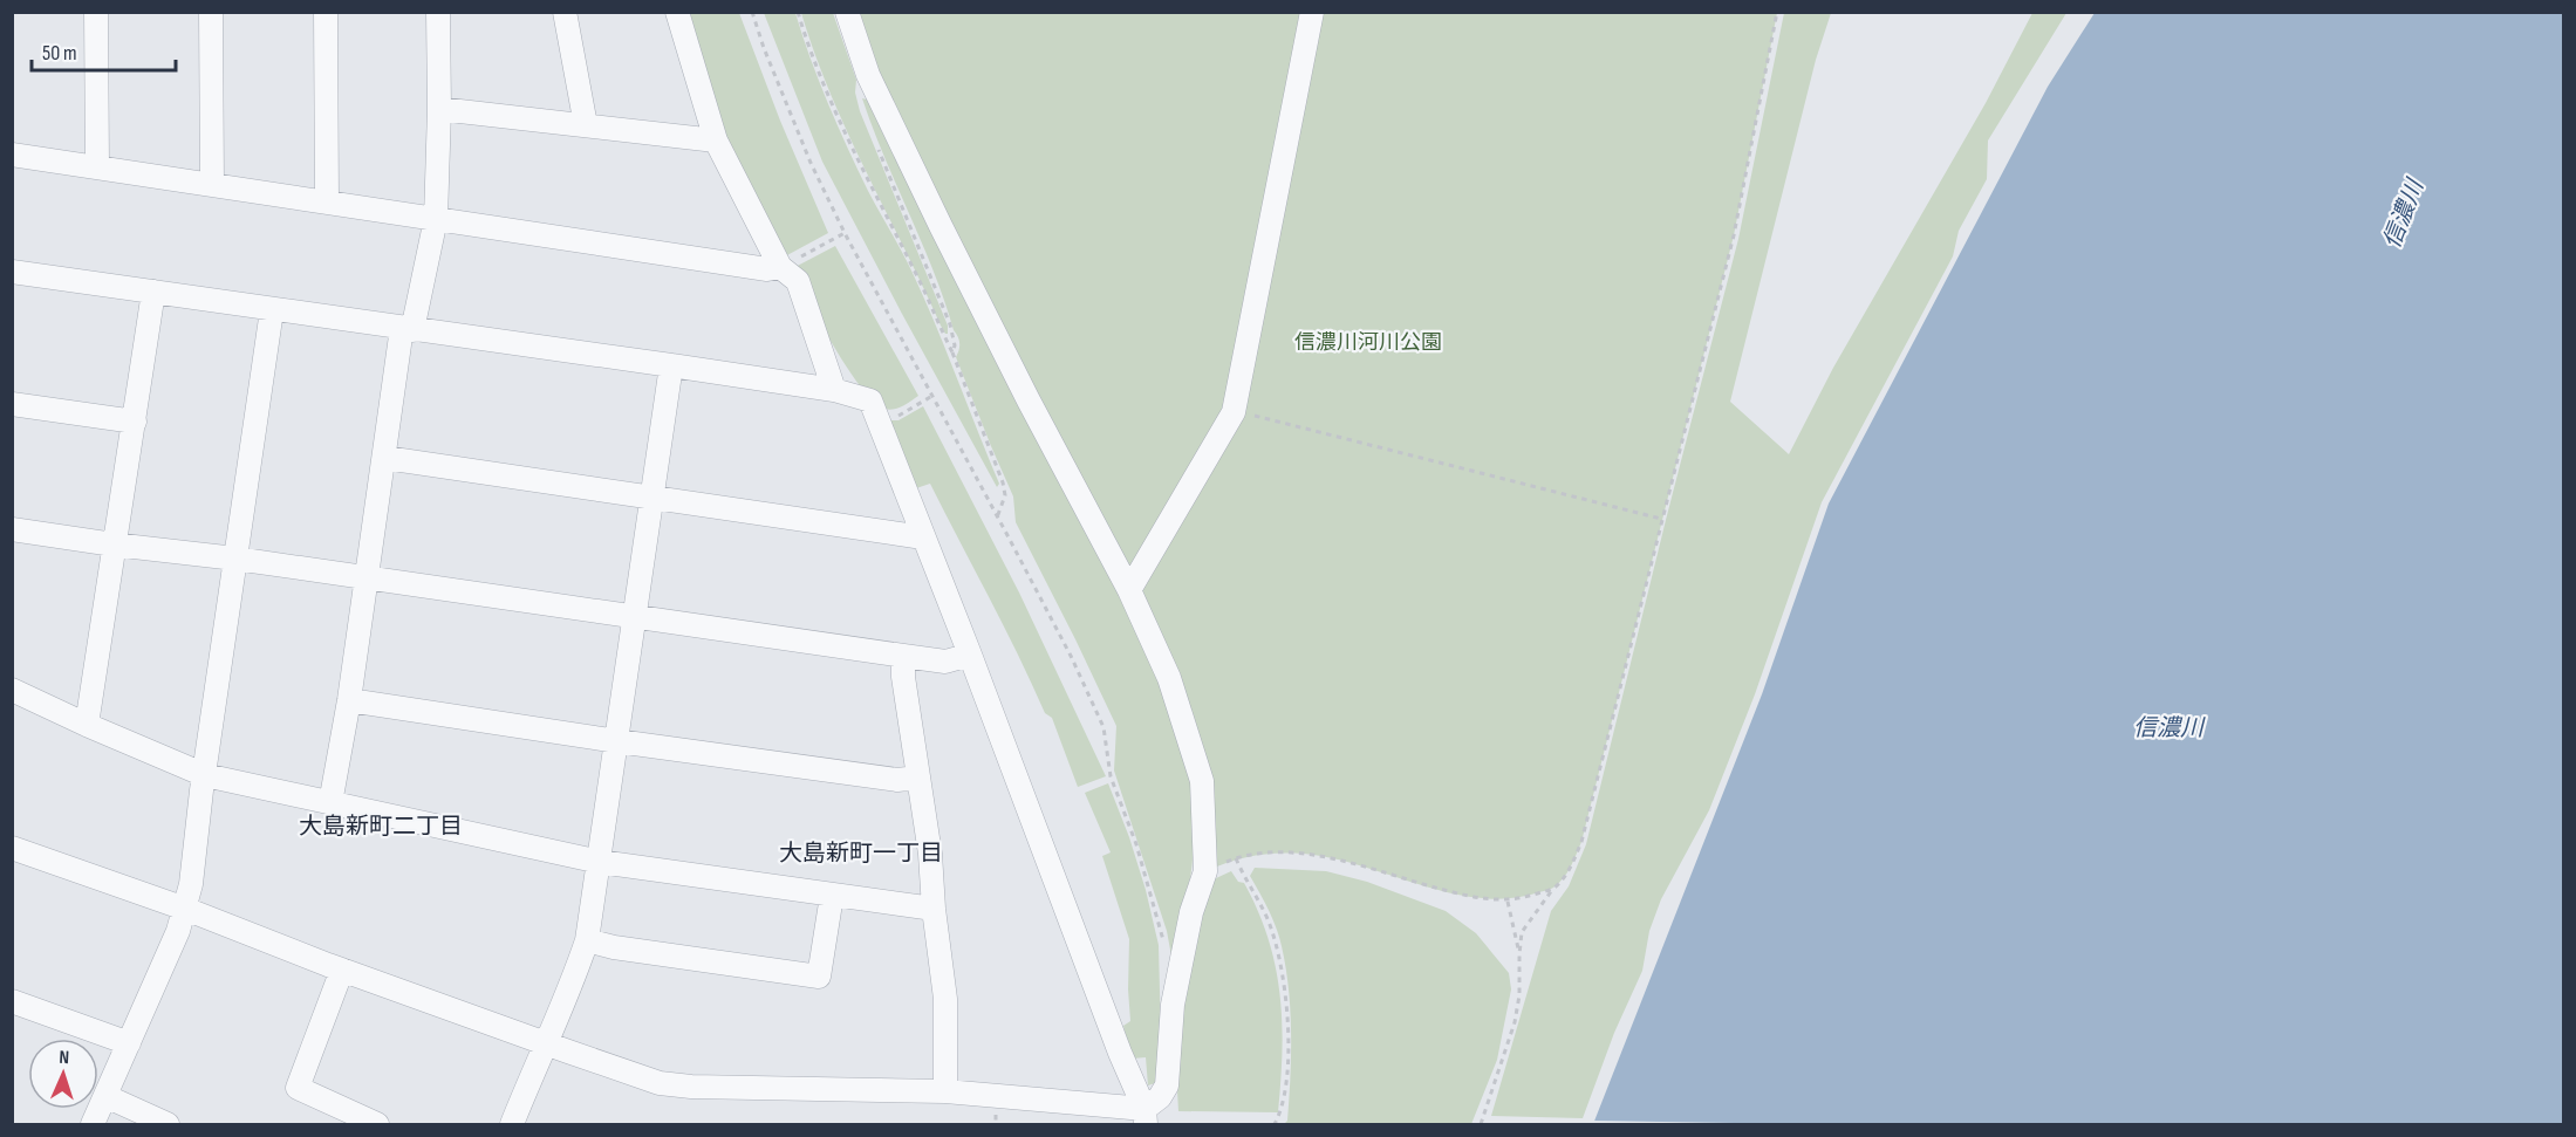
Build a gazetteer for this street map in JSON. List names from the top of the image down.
{
  "districts": ["大島新町二丁目", "大島新町一丁目"],
  "water": ["信濃川"],
  "parks": ["信濃川河川公園"],
  "scale_bar": "50 m",
  "north": "top"
}
